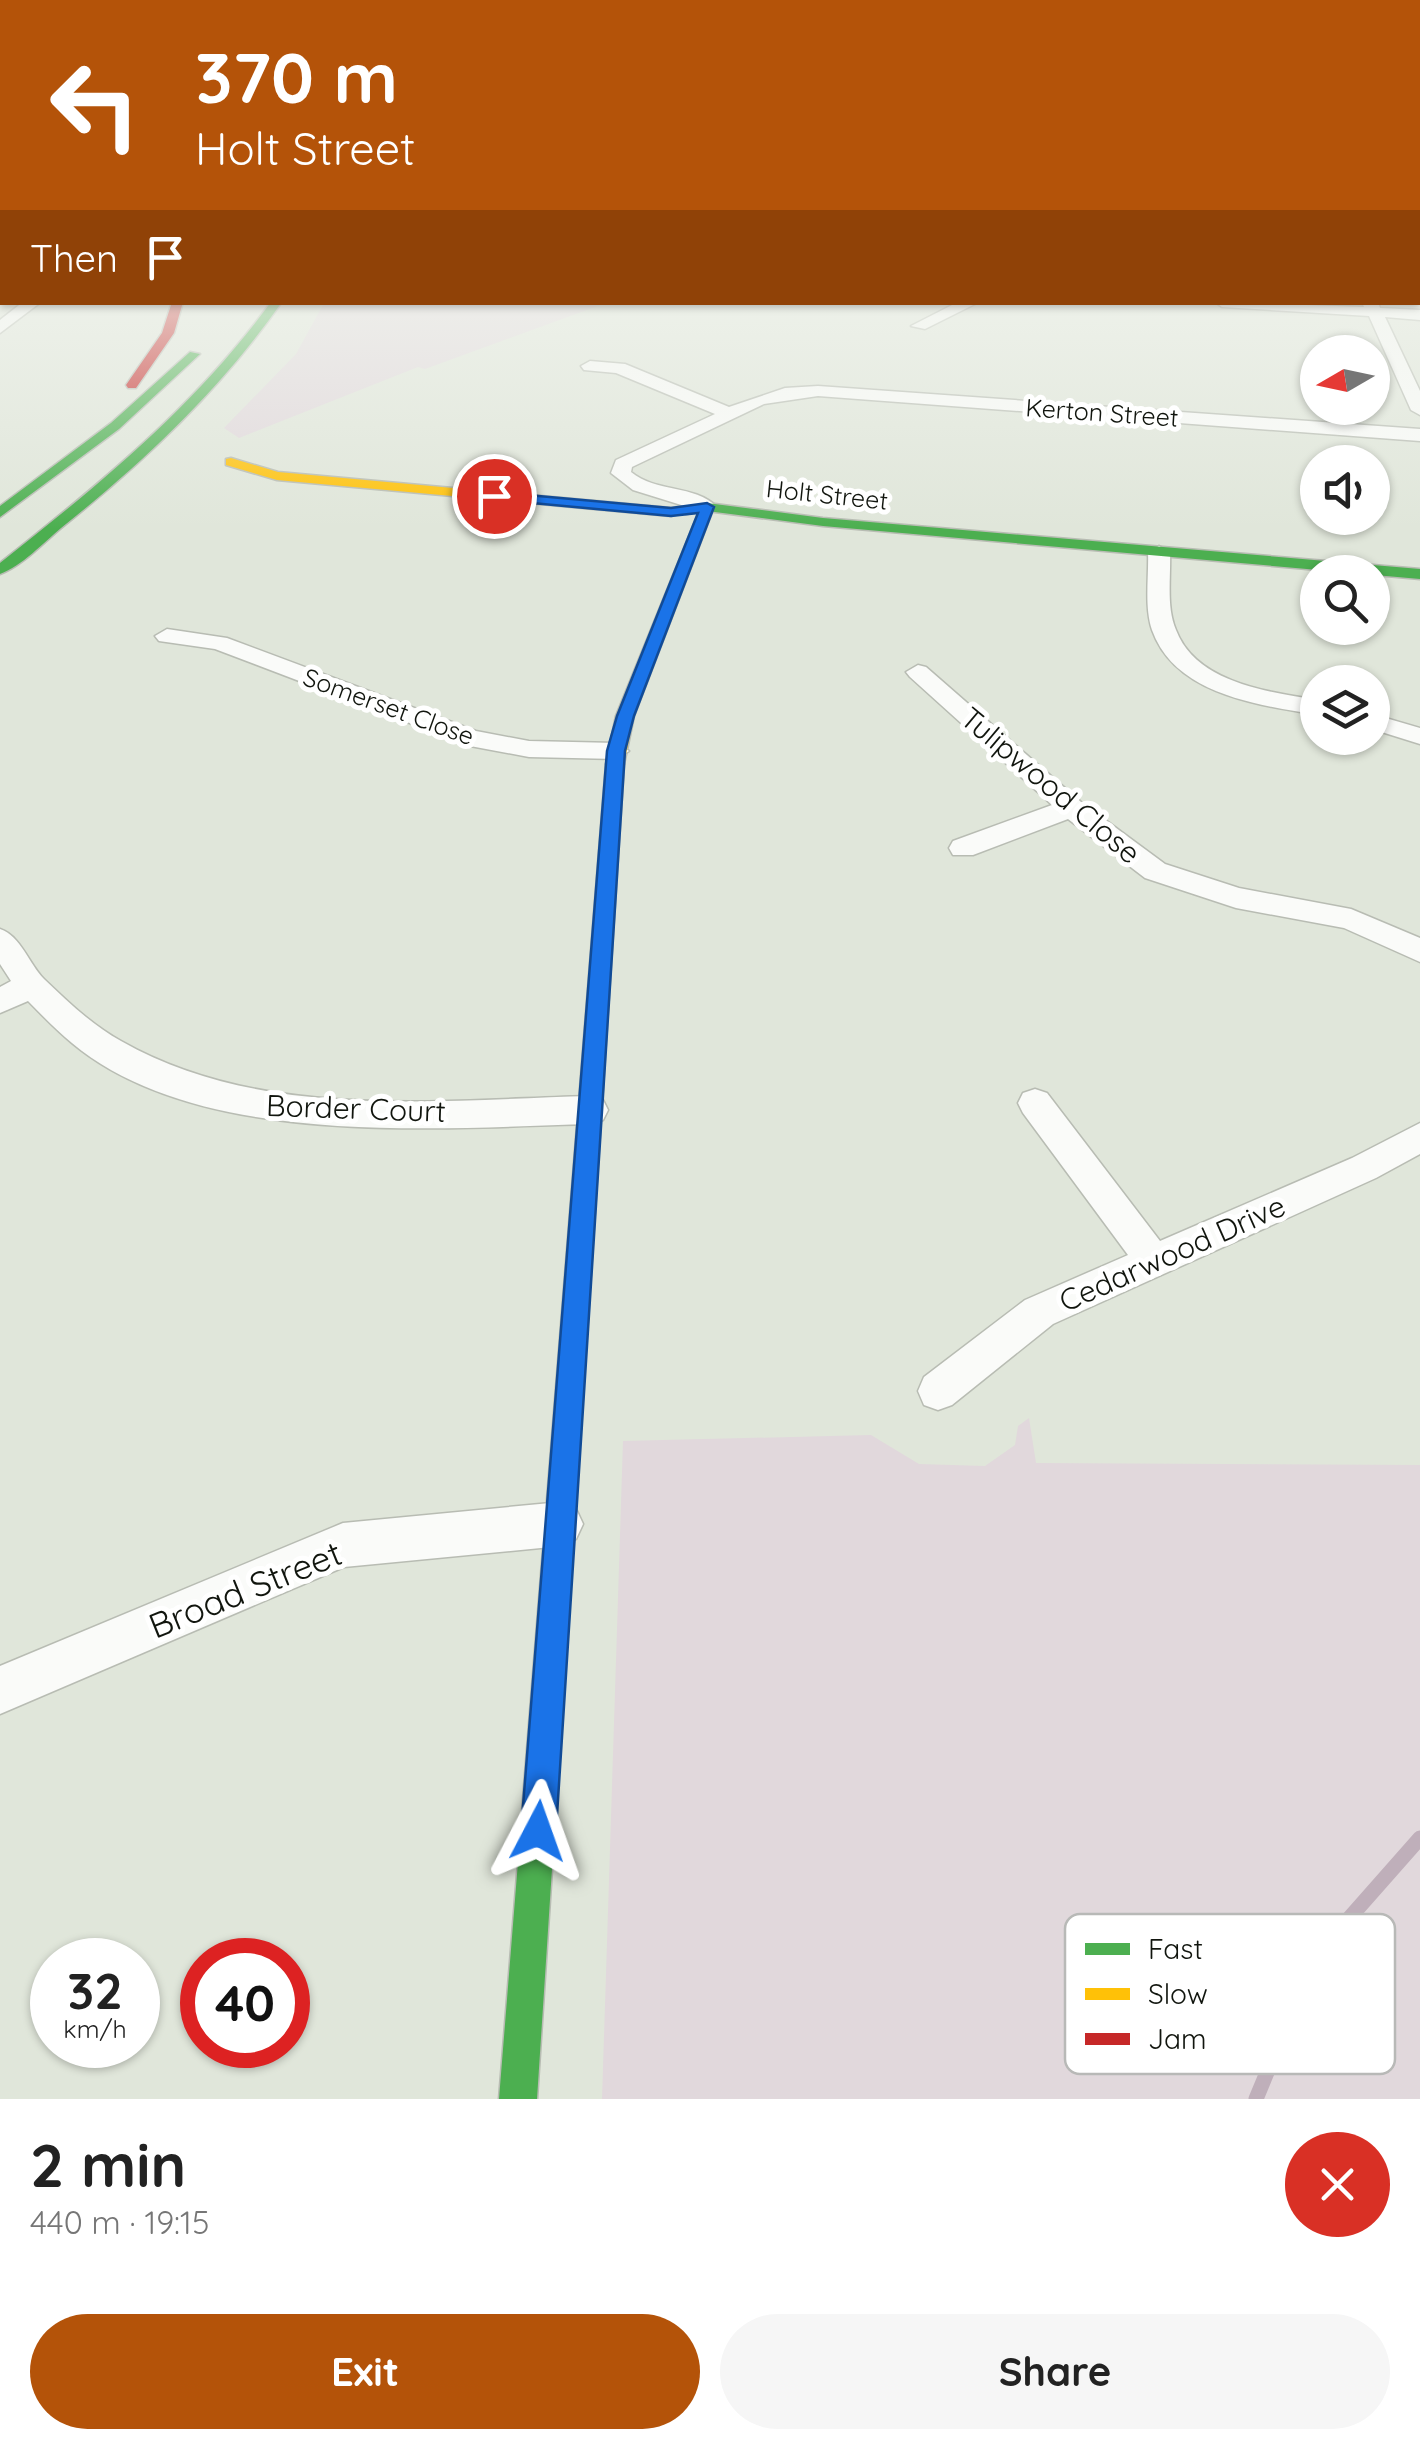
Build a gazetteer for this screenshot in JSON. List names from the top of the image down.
{
  "streets": {
    "main road": ["Holt Street"],
    "street": [
      "Kerton Street",
      "Somerset Close",
      "Tulipwood Close",
      "Border Court",
      "Cedarwood Drive",
      "Broad Street"
    ]
  },
  "crossings": [
    ["Kerton Street", "Holt Street"]
  ],
  "legend": ["Fast", "Slow", "Jam"],
  "north": "left",
  "page": {
    "turn": ["370 m", "Holt Street"],
    "then": "Then",
    "speed": "32 km/h",
    "limit": "40",
    "heading": ["2 min", "440 m · 19:15"],
    "buttons": ["Exit", "Share"]
  }
}
